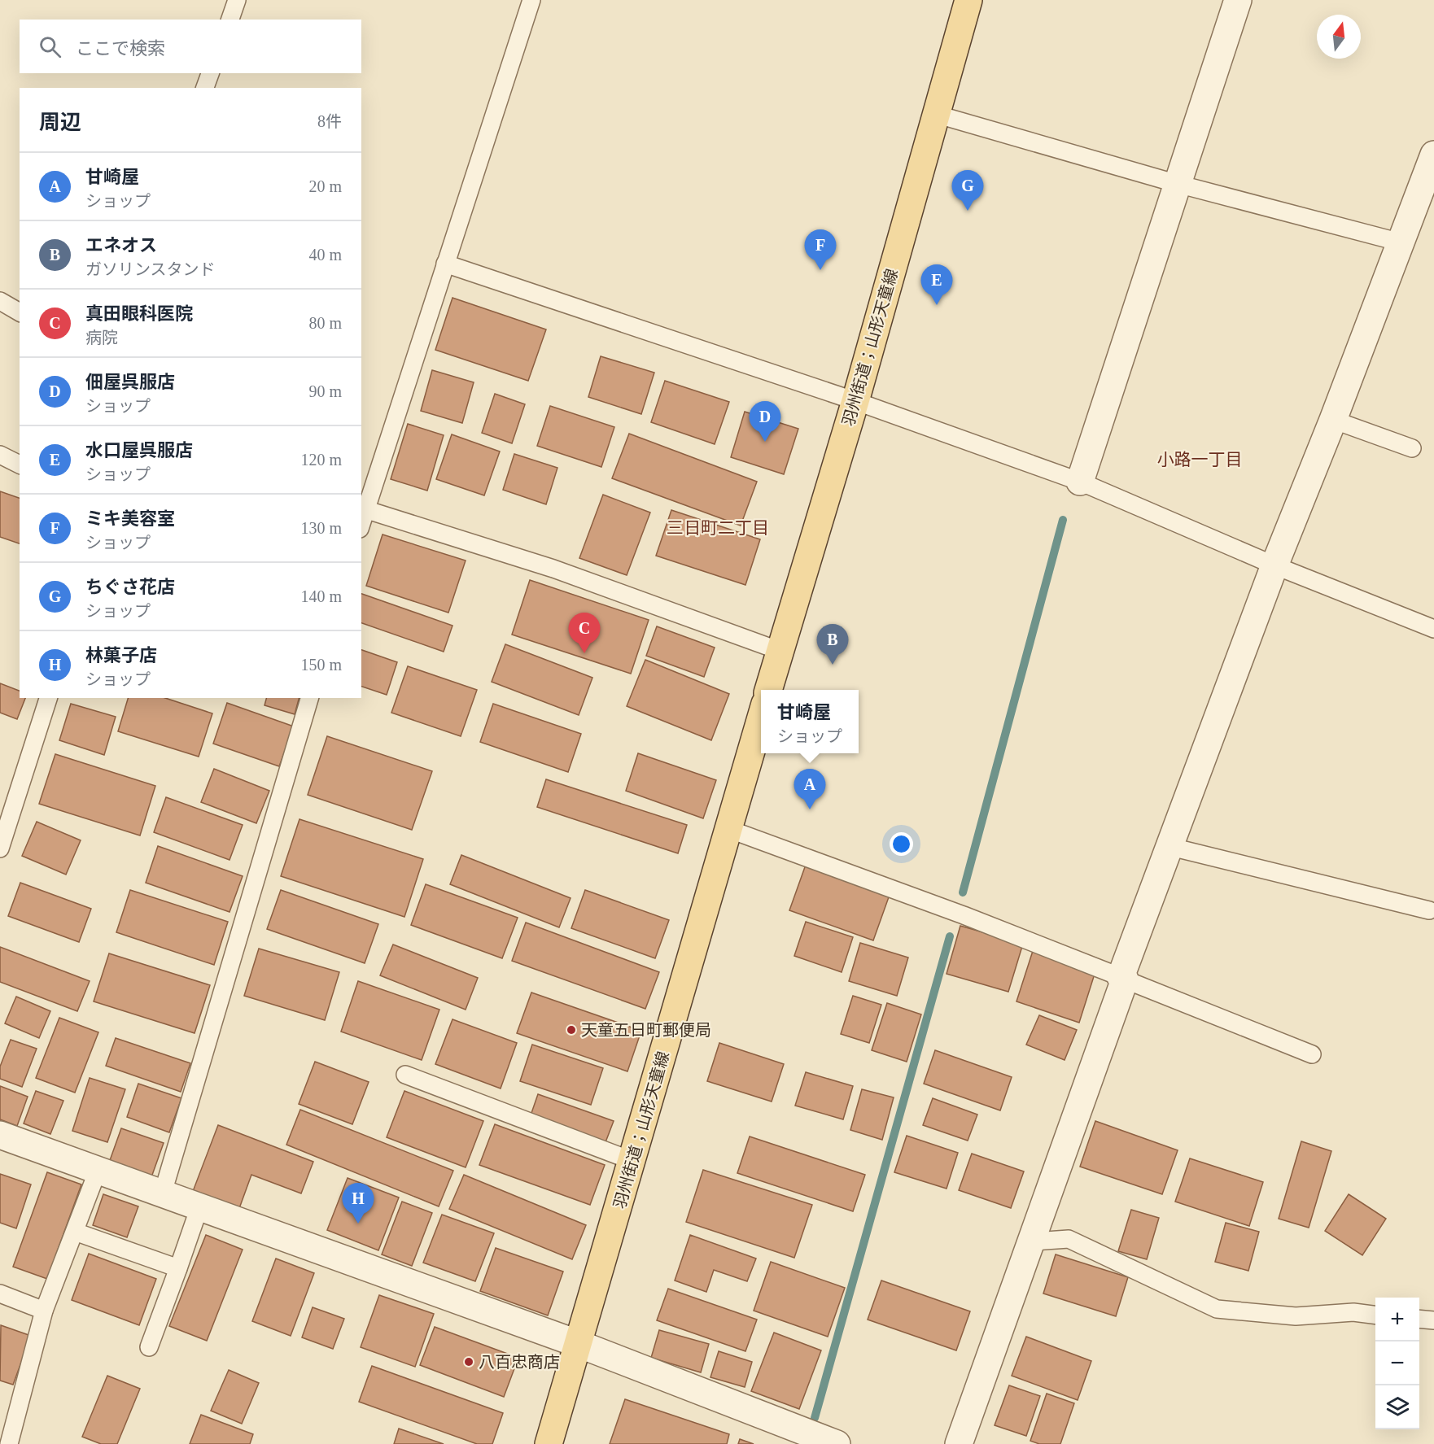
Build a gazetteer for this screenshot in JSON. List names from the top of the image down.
{
  "streets": {
    "main road": ["羽州街道；山形天童線"]
  },
  "districts": ["小路一丁目", "三日町二丁目"],
  "places": ["天童五日町郵便局", "八百忠商店"],
  "north": "top",
  "page": {
    "search": "ここで検索",
    "heading": ["周辺", "8件"],
    "list": [
      {
        "mark": "A",
        "name": "甘崎屋",
        "note": "ショップ",
        "value": "20 m"
      },
      {
        "mark": "B",
        "name": "エネオス",
        "note": "ガソリンスタンド",
        "value": "40 m"
      },
      {
        "mark": "C",
        "name": "真田眼科医院",
        "note": "病院",
        "value": "80 m"
      },
      {
        "mark": "D",
        "name": "佃屋呉服店",
        "note": "ショップ",
        "value": "90 m"
      },
      {
        "mark": "E",
        "name": "水口屋呉服店",
        "note": "ショップ",
        "value": "120 m"
      },
      {
        "mark": "F",
        "name": "ミキ美容室",
        "note": "ショップ",
        "value": "130 m"
      },
      {
        "mark": "G",
        "name": "ちぐさ花店",
        "note": "ショップ",
        "value": "140 m"
      },
      {
        "mark": "H",
        "name": "林菓子店",
        "note": "ショップ",
        "value": "150 m"
      }
    ],
    "pins": [
      "G",
      "F",
      "E",
      "D",
      "C",
      "B",
      "A",
      "H"
    ],
    "popup": ["甘崎屋", "ショップ"],
    "map_buttons": ["+", "−"]
  }
}
